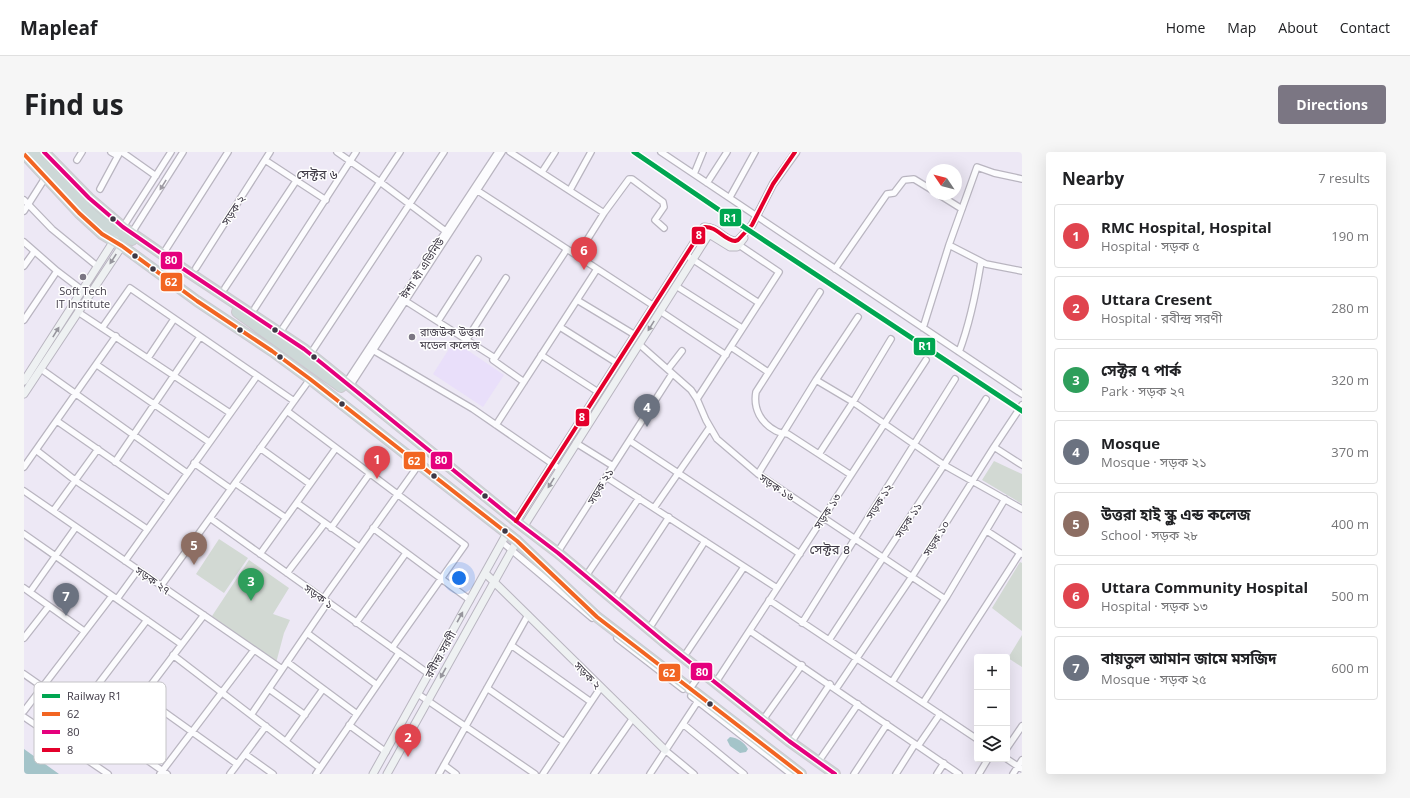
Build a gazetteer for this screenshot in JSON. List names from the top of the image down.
{
  "streets": {
    "main road": ["সড়ক ২", "রবীন্দ্র সরণী"],
    "street": [
      "ঈশা খাঁ এভিনিউ",
      "সড়ক ২১",
      "সড়ক ১৬",
      "সড়ক ১২",
      "সড়ক ১৩",
      "সড়ক ১১",
      "সড়ক ১০",
      "সড়ক ২৭",
      "সড়ক ১"
    ]
  },
  "crossings": [
    ["সড়ক ২", "রবীন্দ্র সরণী"],
    ["সড়ক ২১", "সড়ক ১৬"],
    ["সড়ক ১৬", "সড়ক ১২"],
    ["সড়ক ১৬", "সড়ক ১৩"],
    ["সড়ক ১৬", "সড়ক ১১"],
    ["সড়ক ১৬", "সড়ক ১০"],
    ["সড়ক ১", "রবীন্দ্র সরণী"]
  ],
  "districts": ["সেক্টর ৬", "সেক্টর ৪"],
  "places": ["Soft Tech IT Institute", "রাজউক উত্তরা মডেল কলেজ"],
  "lines": [
    "rail line R1",
    "transit line 80",
    "transit line 8",
    "transit line 62"
  ],
  "legend": [
    "Railway R1",
    "62",
    "80",
    "8"
  ],
  "north": "top left",
  "page": {
    "header": "Mapleaf",
    "nav": [
      "Home",
      "Map",
      "About",
      "Contact"
    ],
    "title": "Find us",
    "buttons": "Directions",
    "heading": ["Nearby", "7 results"],
    "list": [
      {
        "mark": "1",
        "name": "RMC Hospital, Hospital",
        "note": "Hospital · সড়ক ৫",
        "value": "190 m"
      },
      {
        "mark": "2",
        "name": "Uttara Cresent",
        "note": "Hospital · রবীন্দ্র সরণী",
        "value": "280 m"
      },
      {
        "mark": "3",
        "name": "সেক্টর ৭ পার্ক",
        "note": "Park · সড়ক ২৭",
        "value": "320 m"
      },
      {
        "mark": "4",
        "name": "Mosque",
        "note": "Mosque · সড়ক ২১",
        "value": "370 m"
      },
      {
        "mark": "5",
        "name": "উত্তরা হাই স্কুল এন্ড কলেজ",
        "note": "School · সড়ক ২৮",
        "value": "400 m"
      },
      {
        "mark": "6",
        "name": "Uttara Community Hospital",
        "note": "Hospital · সড়ক ১৩",
        "value": "500 m"
      },
      {
        "mark": "7",
        "name": "বায়তুল আমান জামে মসজিদ",
        "note": "Mosque · সড়ক ২৫",
        "value": "600 m"
      }
    ],
    "pins": [
      "6",
      "4",
      "1",
      "5",
      "3",
      "7",
      "2"
    ],
    "map_buttons": ["+", "−"]
  }
}
